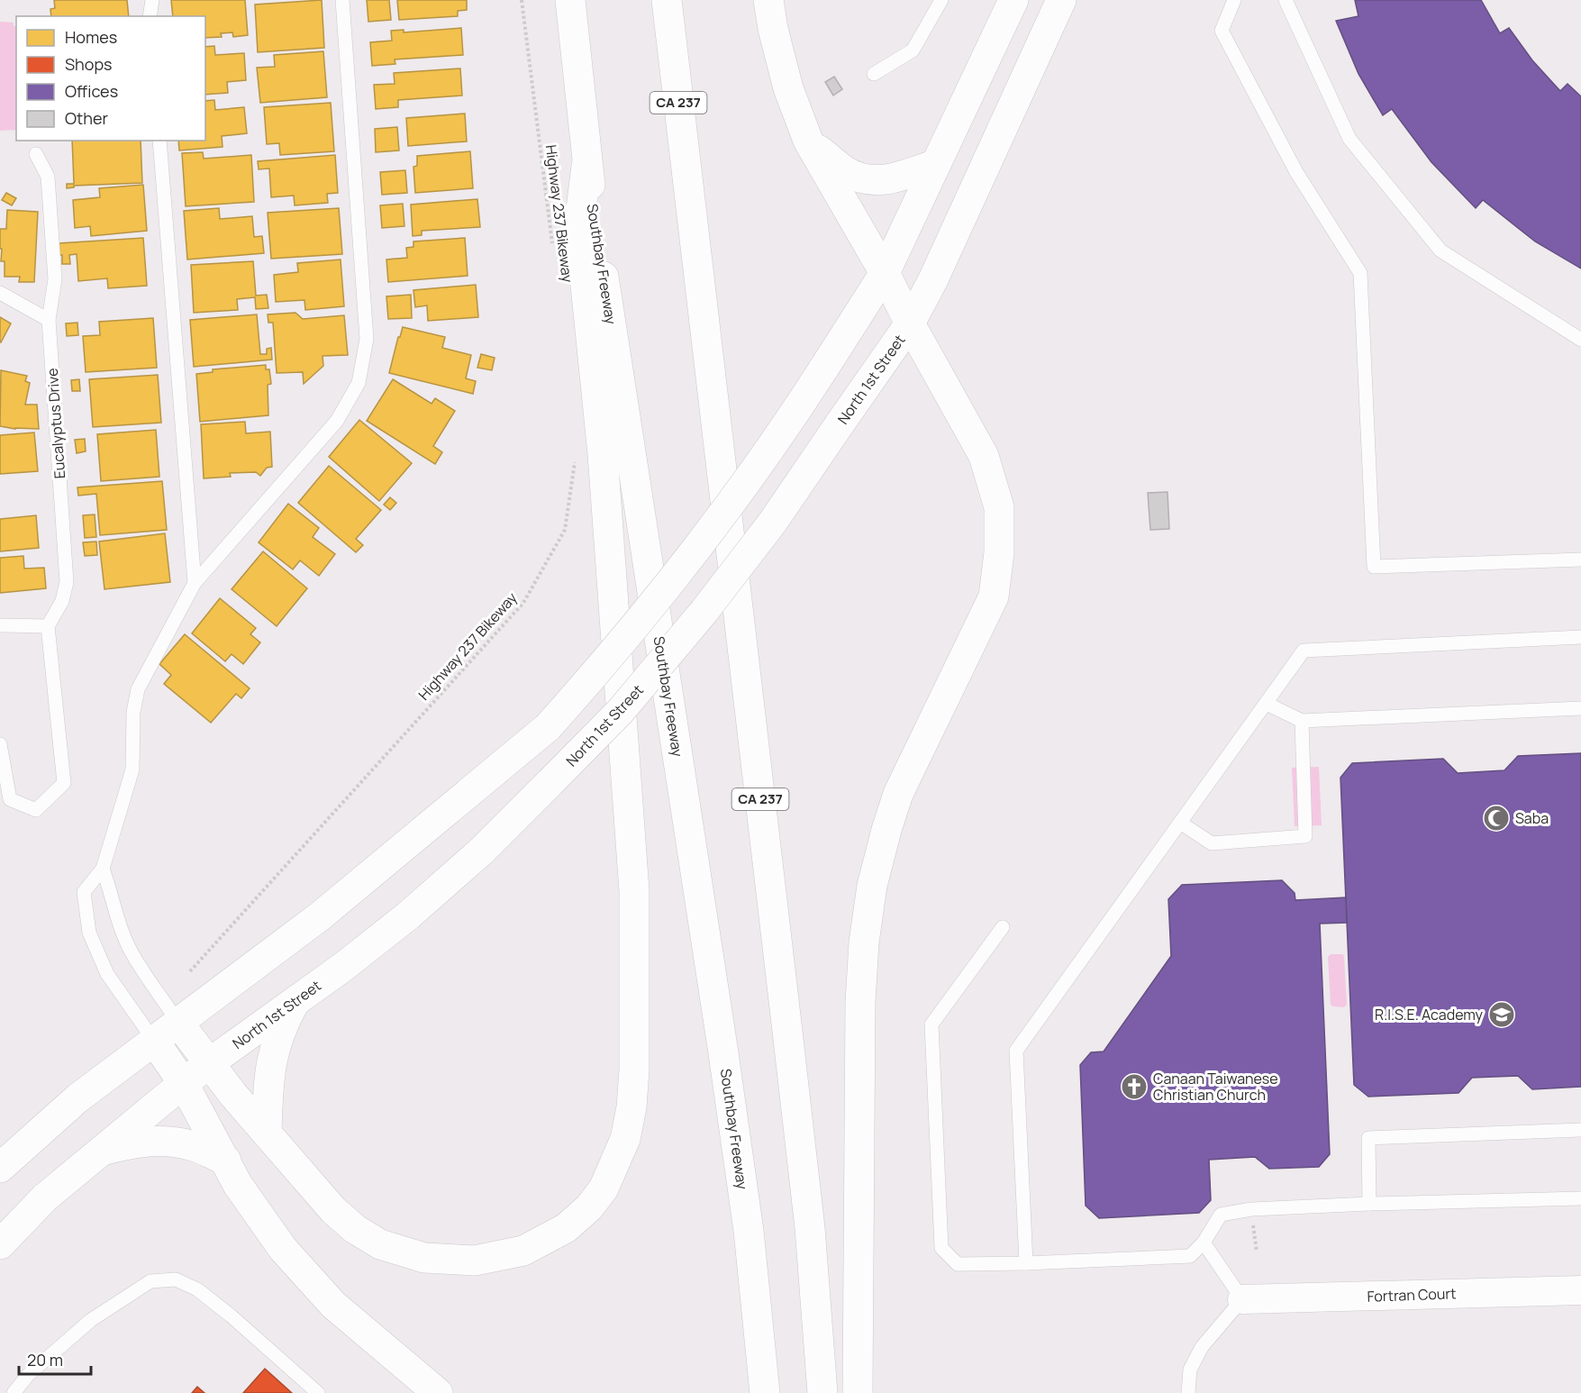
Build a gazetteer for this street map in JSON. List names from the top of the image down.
{
  "streets": {
    "main road": ["CA 237", "Southbay Freeway", "North 1st Street"],
    "street": ["Fortran Court"],
    "lane": ["Eucalyptus Drive"],
    "path": ["Highway 237 Bikeway"]
  },
  "places": {
    "mosque": ["Saba"],
    "school or university": ["R.I.S.E. Academy"],
    "church": ["Canaan Taiwanese Christian Church"]
  },
  "legend": [
    "Homes",
    "Shops",
    "Offices",
    "Other"
  ],
  "scale_bar": "20 m"
}
